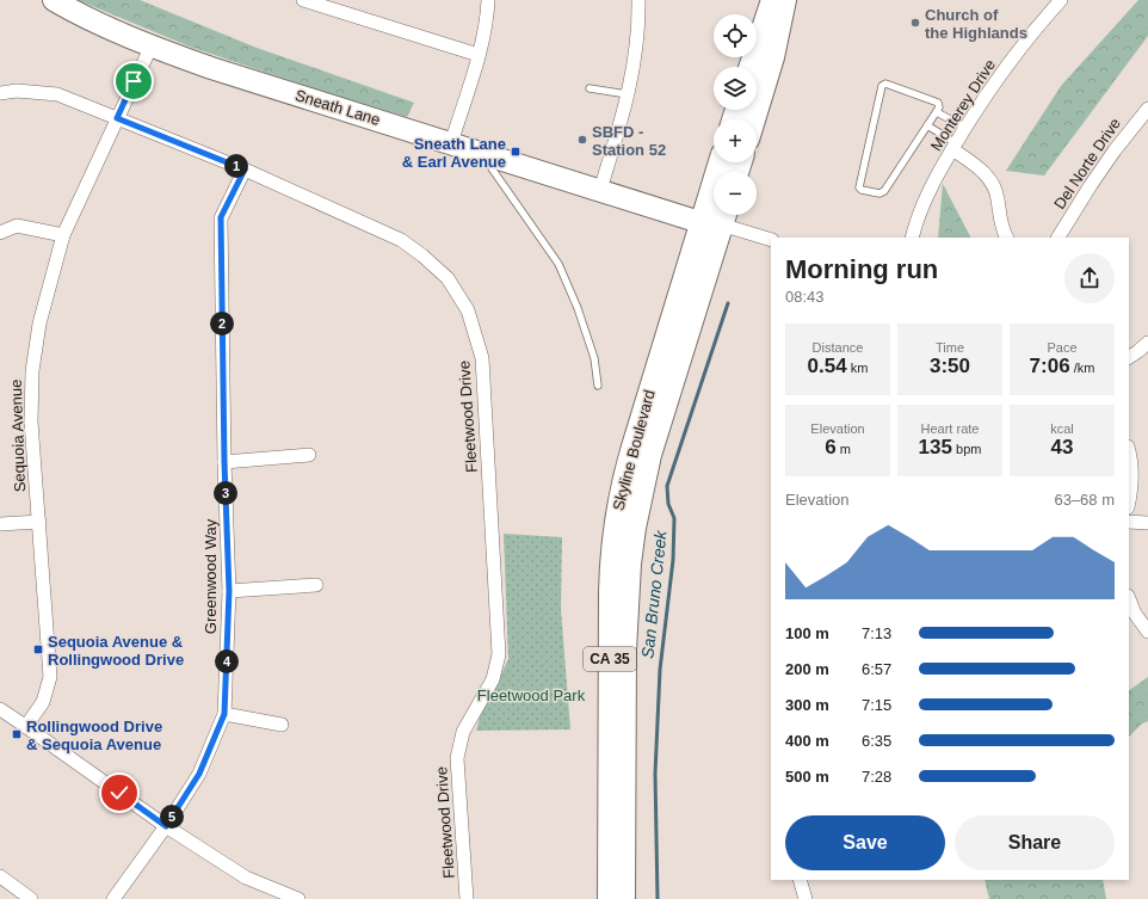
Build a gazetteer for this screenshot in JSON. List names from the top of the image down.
{
  "streets": {
    "main road": ["Sneath Lane", "Skyline Boulevard", "CA 35"],
    "street": [
      "Monterey Drive",
      "Del Norte Drive",
      "Fleetwood Drive",
      "Sequoia Avenue",
      "Greenwood Way"
    ]
  },
  "crossings": [
    ["Sneath Lane", "Sequoia Avenue"],
    ["Sneath Lane", "Skyline Boulevard"],
    ["Fleetwood Drive", "Sequoia Avenue"],
    ["Fleetwood Drive", "Greenwood Way"]
  ],
  "water": ["San Bruno Creek"],
  "parks": ["Fleetwood Park"],
  "places": {
    "other": ["Church of the Highlands", "SBFD - Station 52"],
    "transit": ["Sneath Lane & Earl Avenue", "Sequoia Avenue & Rollingwood Drive", "Rollingwood Drive & Sequoia Avenue"]
  },
  "page": {
    "map_buttons": ["+", "−"],
    "pins": [
      "1",
      "2",
      "3",
      "4",
      "5"
    ],
    "heading": ["Morning run", "08:43"],
    "stats": [
      ["Distance", "0.54 km"],
      ["Time", "3:50"],
      ["Pace", "7:06 /km"],
      ["Elevation", "6 m"],
      ["Heart rate", "135 bpm"],
      ["kcal", "43"]
    ],
    "chart": ["Elevation", "63–68 m"],
    "list": [
      {
        "name": "100 m",
        "note": "7:13"
      },
      {
        "name": "200 m",
        "note": "6:57"
      },
      {
        "name": "300 m",
        "note": "7:15"
      },
      {
        "name": "400 m",
        "note": "6:35"
      },
      {
        "name": "500 m",
        "note": "7:28"
      }
    ],
    "buttons": ["Save", "Share"]
  }
}
